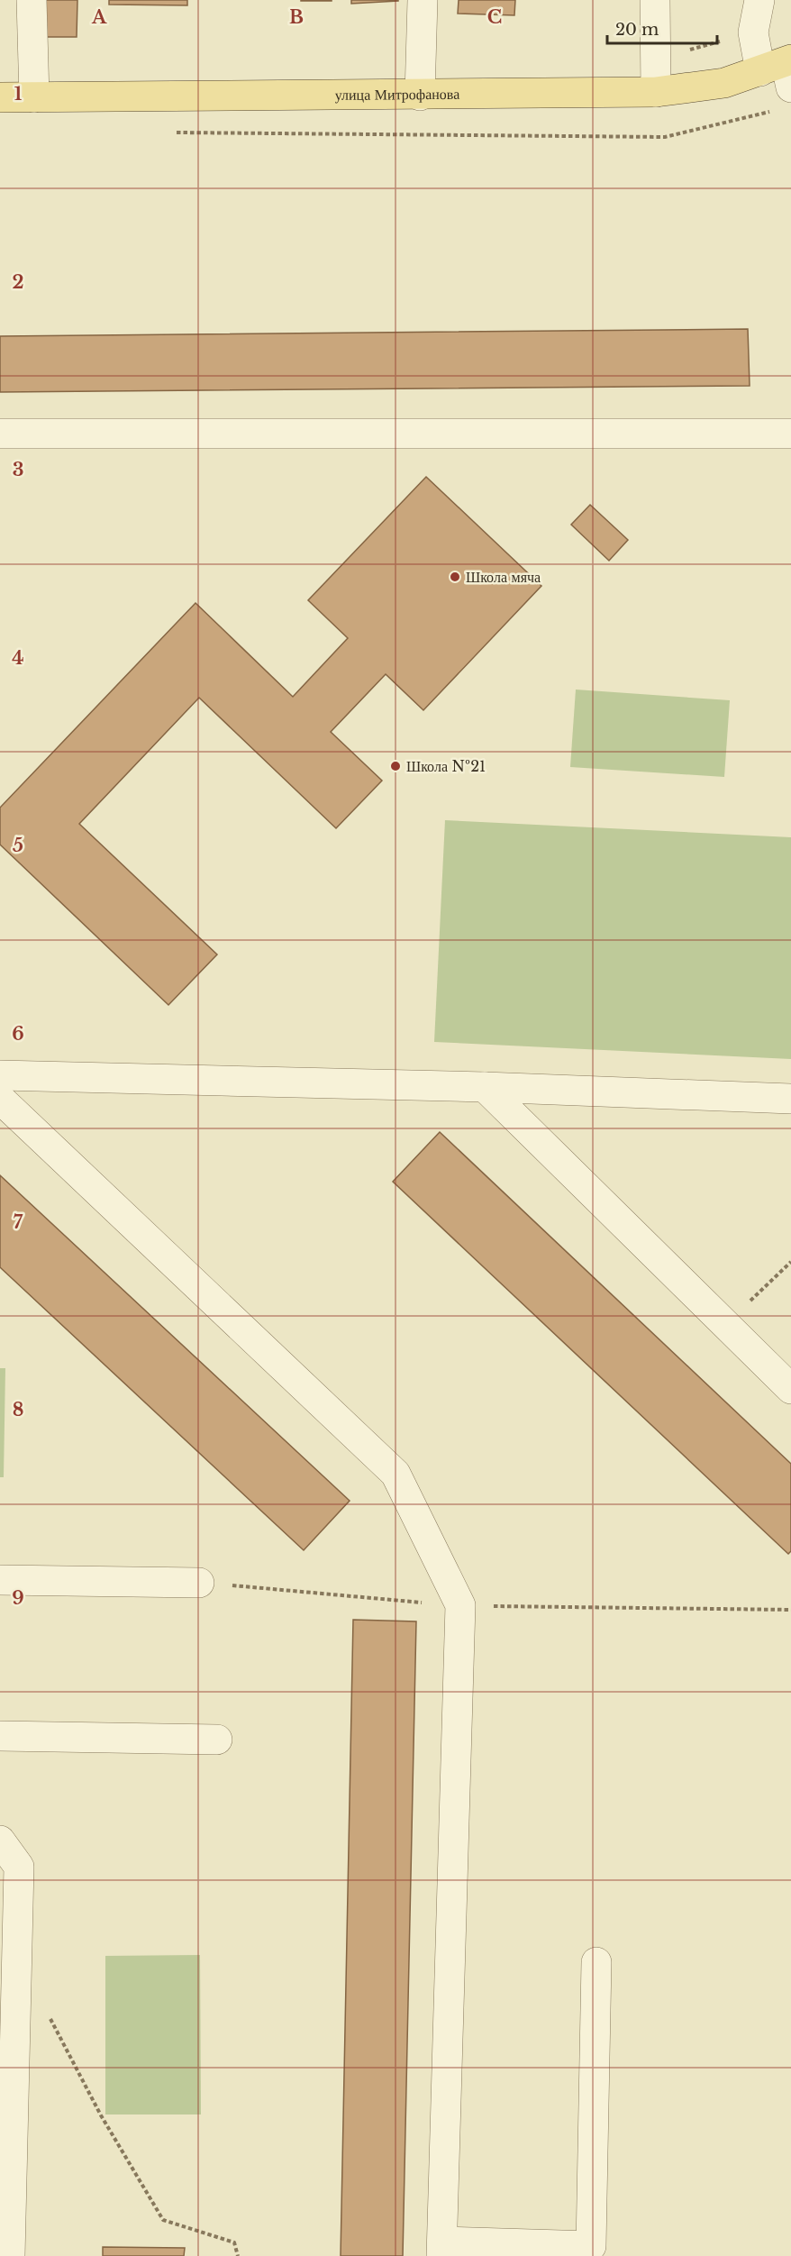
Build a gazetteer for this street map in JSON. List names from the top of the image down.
{
  "streets": {
    "main road": ["улица Митрофанова"]
  },
  "places": ["Школа мяча", "Школа №21"],
  "scale_bar": "20 m",
  "grid": {
    "columns": ["A", "B", "C"],
    "rows": [
      "1",
      "2",
      "3",
      "4",
      "5",
      "6",
      "7",
      "8",
      "9"
    ]
  }
}
